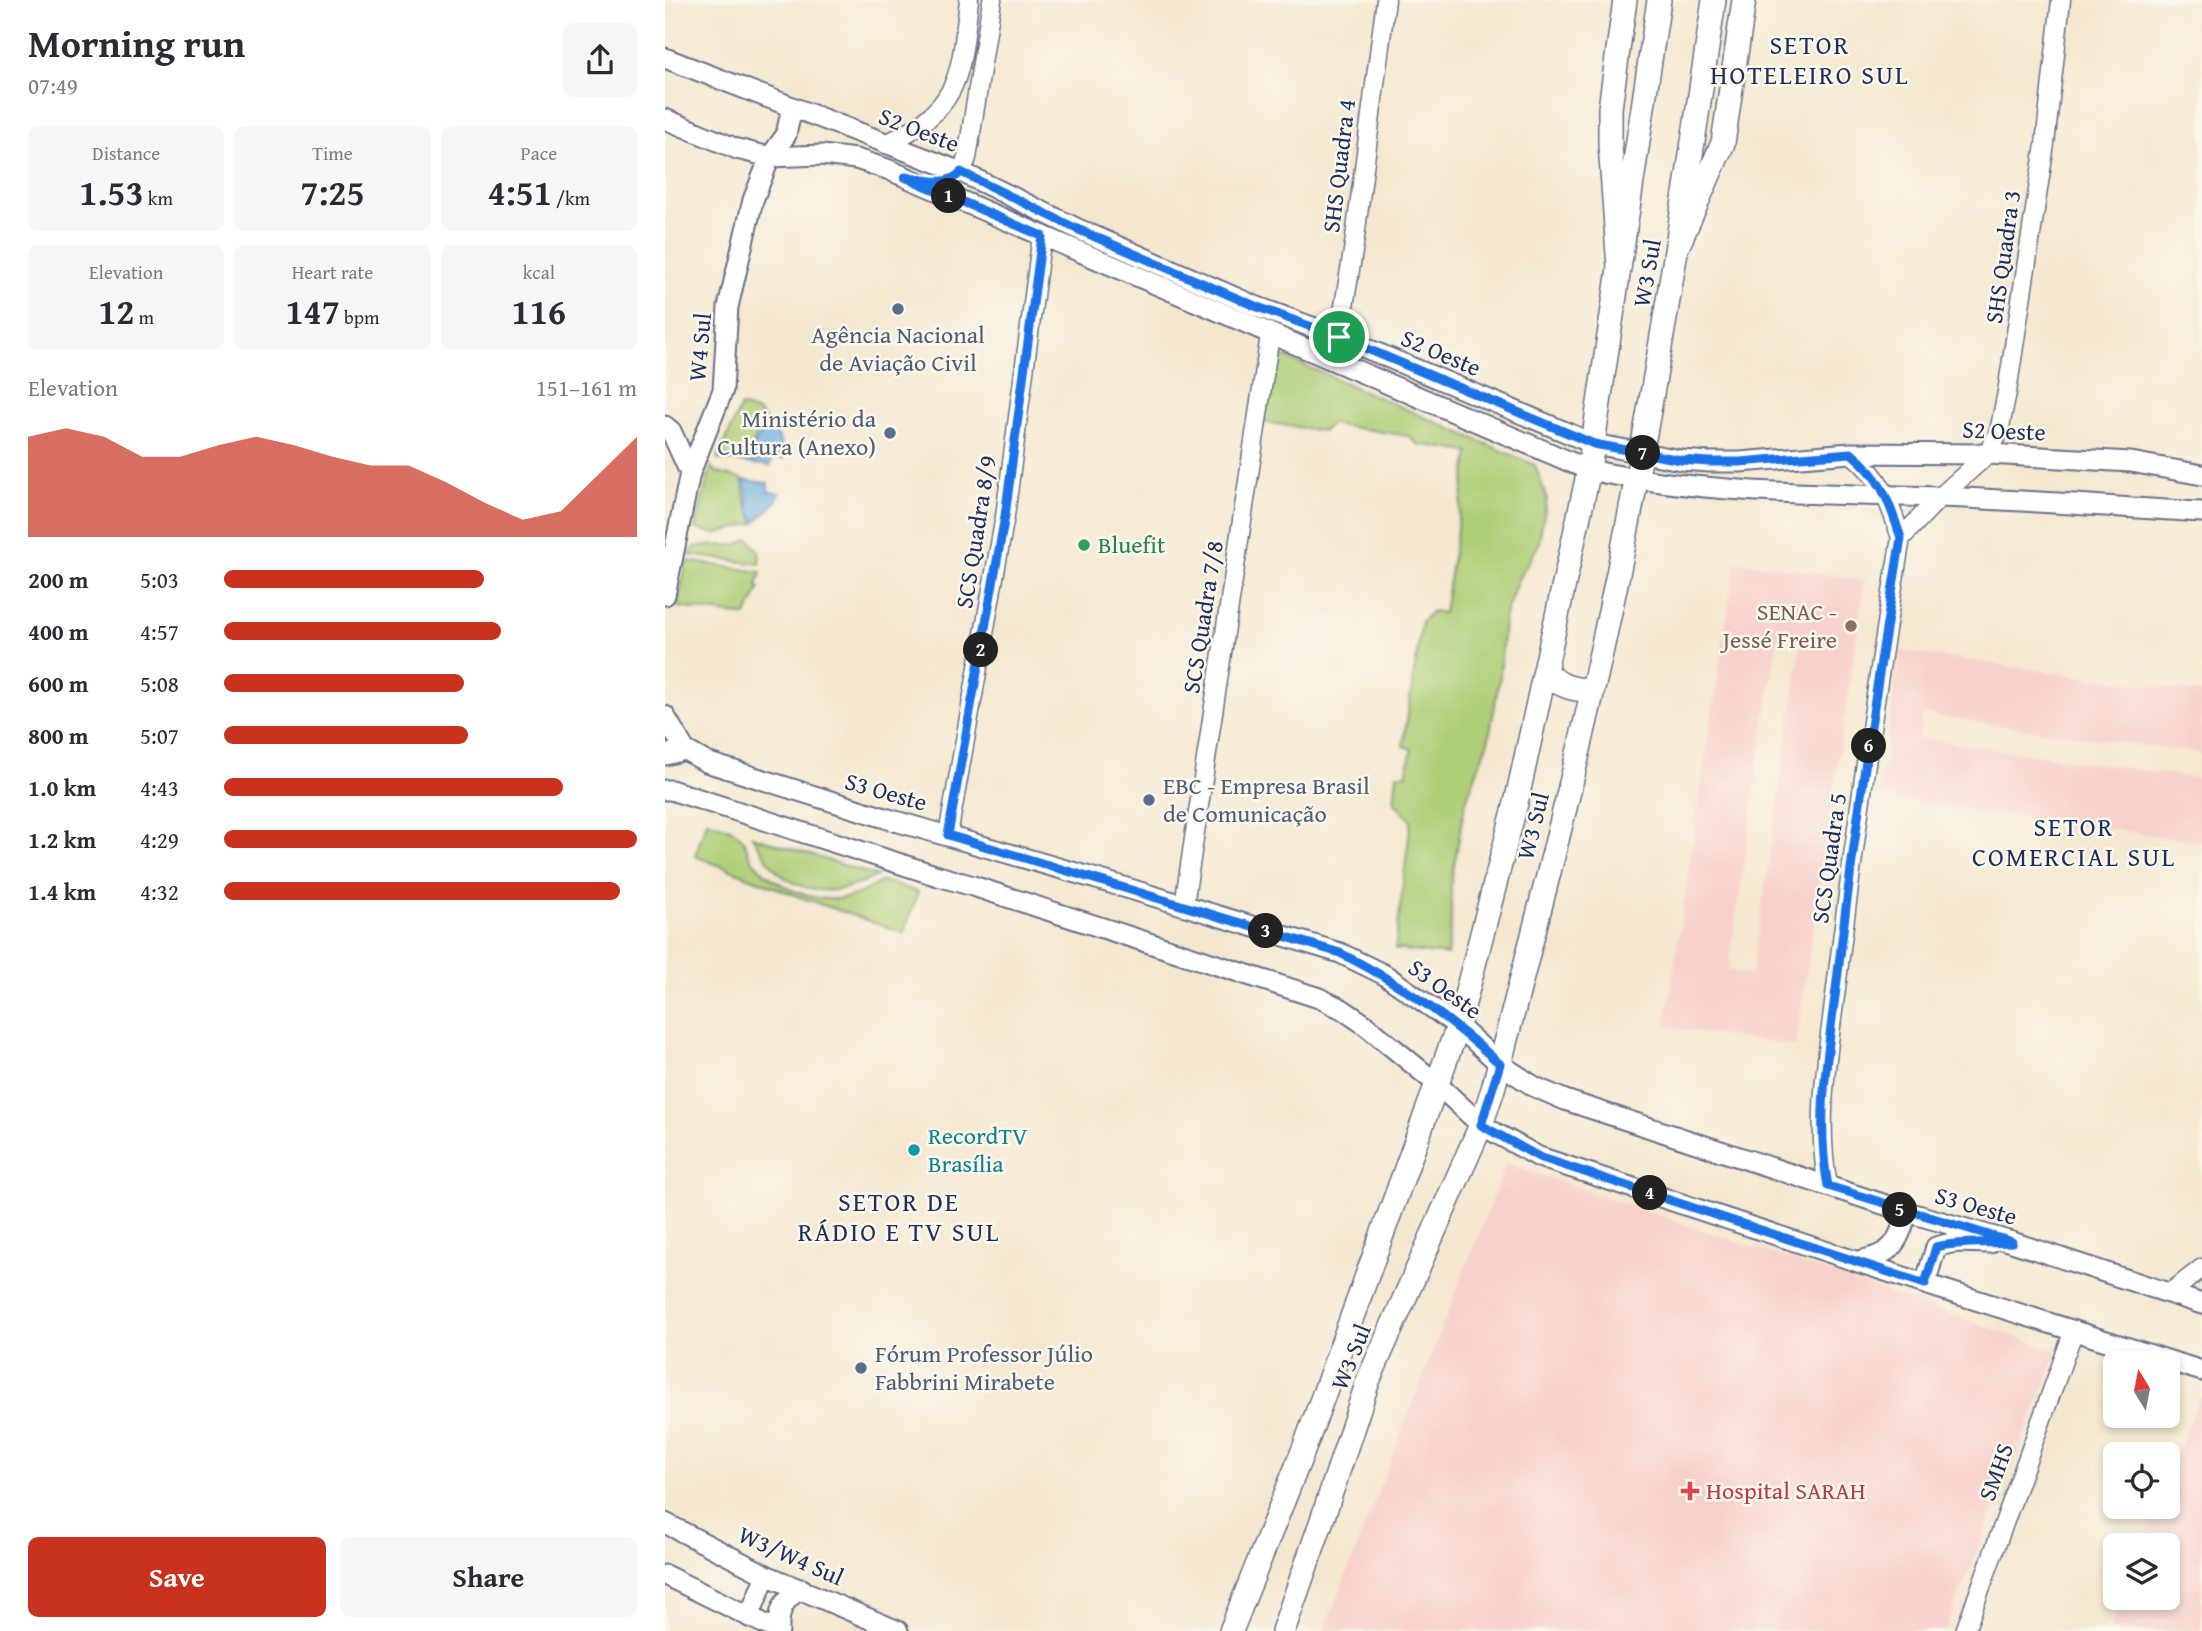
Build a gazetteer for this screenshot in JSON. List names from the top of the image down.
{
  "streets": {
    "main road": [
      "S2 Oeste",
      "W3 Sul",
      "W4 Sul",
      "S3 Oeste",
      "W3/W4 Sul"
    ],
    "street": [
      "SHS Quadra 4",
      "SHS Quadra 3",
      "SCS Quadra 8/9",
      "SCS Quadra 7/8",
      "SCS Quadra 5",
      "SMHS"
    ]
  },
  "crossings": [
    ["S2 Oeste", "SHS Quadra 4"],
    ["S2 Oeste", "SHS Quadra 3"],
    ["S2 Oeste", "W3 Sul"],
    ["S2 Oeste", "W4 Sul"],
    ["S2 Oeste", "SCS Quadra 8/9"],
    ["S2 Oeste", "SCS Quadra 7/8"],
    ["S2 Oeste", "SCS Quadra 5"],
    ["W3 Sul", "S3 Oeste"],
    ["SCS Quadra 8/9", "S3 Oeste"],
    ["SCS Quadra 7/8", "S3 Oeste"],
    ["S3 Oeste", "SCS Quadra 5"]
  ],
  "districts": ["SETOR HOTELEIRO SUL", "SETOR COMERCIAL SUL", "SETOR DE RÁDIO E TV SUL"],
  "places": {
    "other": [
      "Agência Nacional de Aviação Civil",
      "Ministério da Cultura (Anexo)",
      "Bluefit",
      "SENAC - Jessé Freire",
      "EBC - Empresa Brasil de Comunicação",
      "RecordTV Brasília",
      "Fórum Professor Júlio Fabbrini Mirabete"
    ],
    "health": ["Hospital SARAH"]
  },
  "north": "top",
  "page": {
    "heading": ["Morning run", "07:49"],
    "stats": [
      ["Distance", "1.53 km"],
      ["Time", "7:25"],
      ["Pace", "4:51 /km"],
      ["Elevation", "12 m"],
      ["Heart rate", "147 bpm"],
      ["kcal", "116"]
    ],
    "pins": [
      "1",
      "7",
      "2",
      "6",
      "3",
      "4",
      "5"
    ],
    "chart": ["Elevation", "151–161 m"],
    "list": [
      {
        "name": "200 m",
        "note": "5:03"
      },
      {
        "name": "400 m",
        "note": "4:57"
      },
      {
        "name": "600 m",
        "note": "5:08"
      },
      {
        "name": "800 m",
        "note": "5:07"
      },
      {
        "name": "1.0 km",
        "note": "4:43"
      },
      {
        "name": "1.2 km",
        "note": "4:29"
      },
      {
        "name": "1.4 km",
        "note": "4:32"
      }
    ],
    "buttons": ["Save", "Share"]
  }
}
